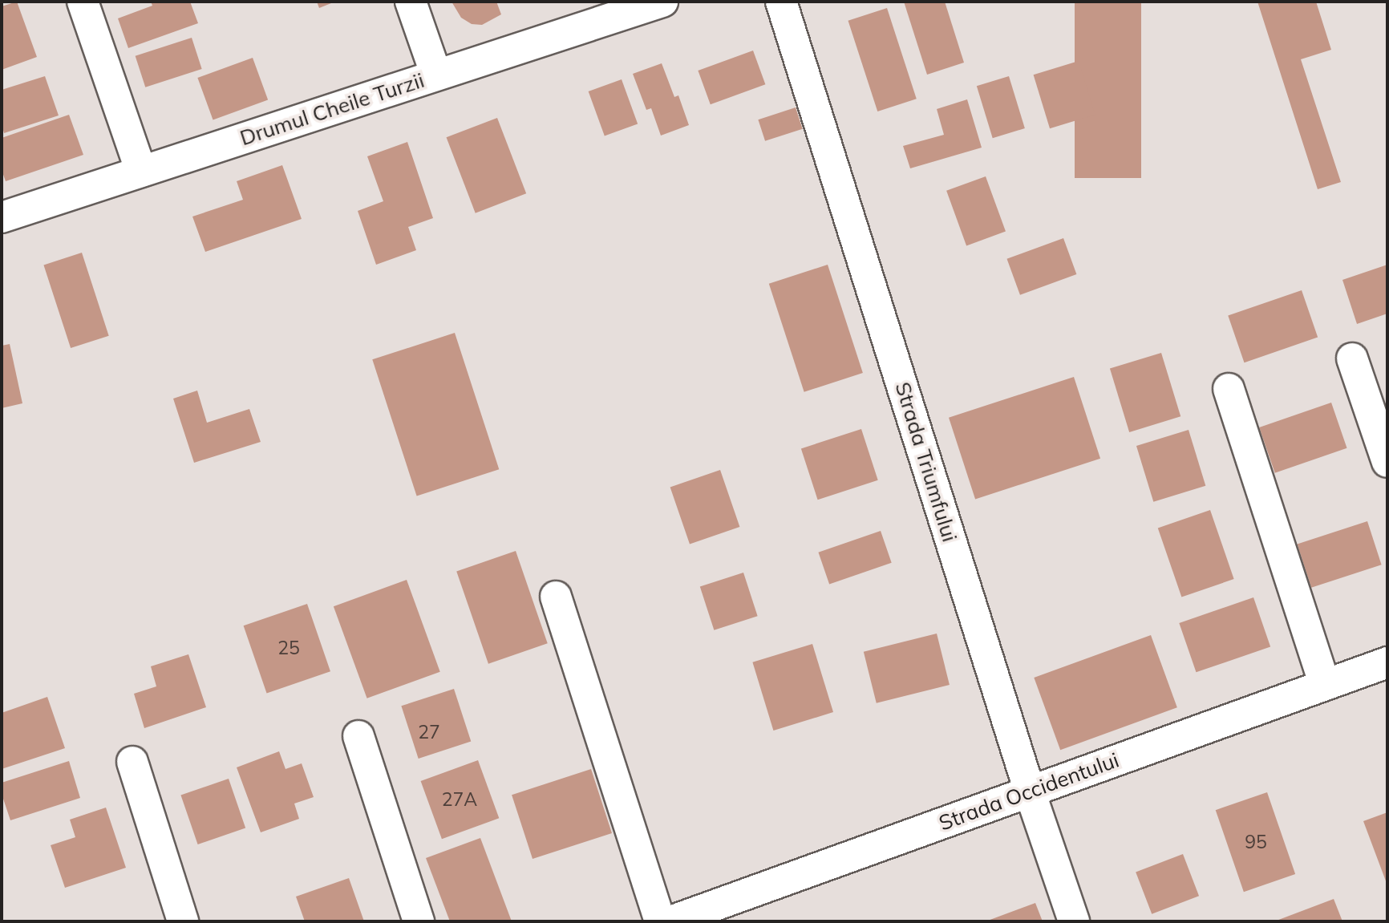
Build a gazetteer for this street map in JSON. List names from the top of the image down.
{
  "streets": {
    "street": ["Drumul Cheile Turzii", "Strada Triumfului", "Strada Occidentului"]
  },
  "crossings": [
    ["Strada Triumfului", "Strada Occidentului"]
  ],
  "house_numbers": [
    "25",
    "27",
    "27A",
    "95"
  ]
}
